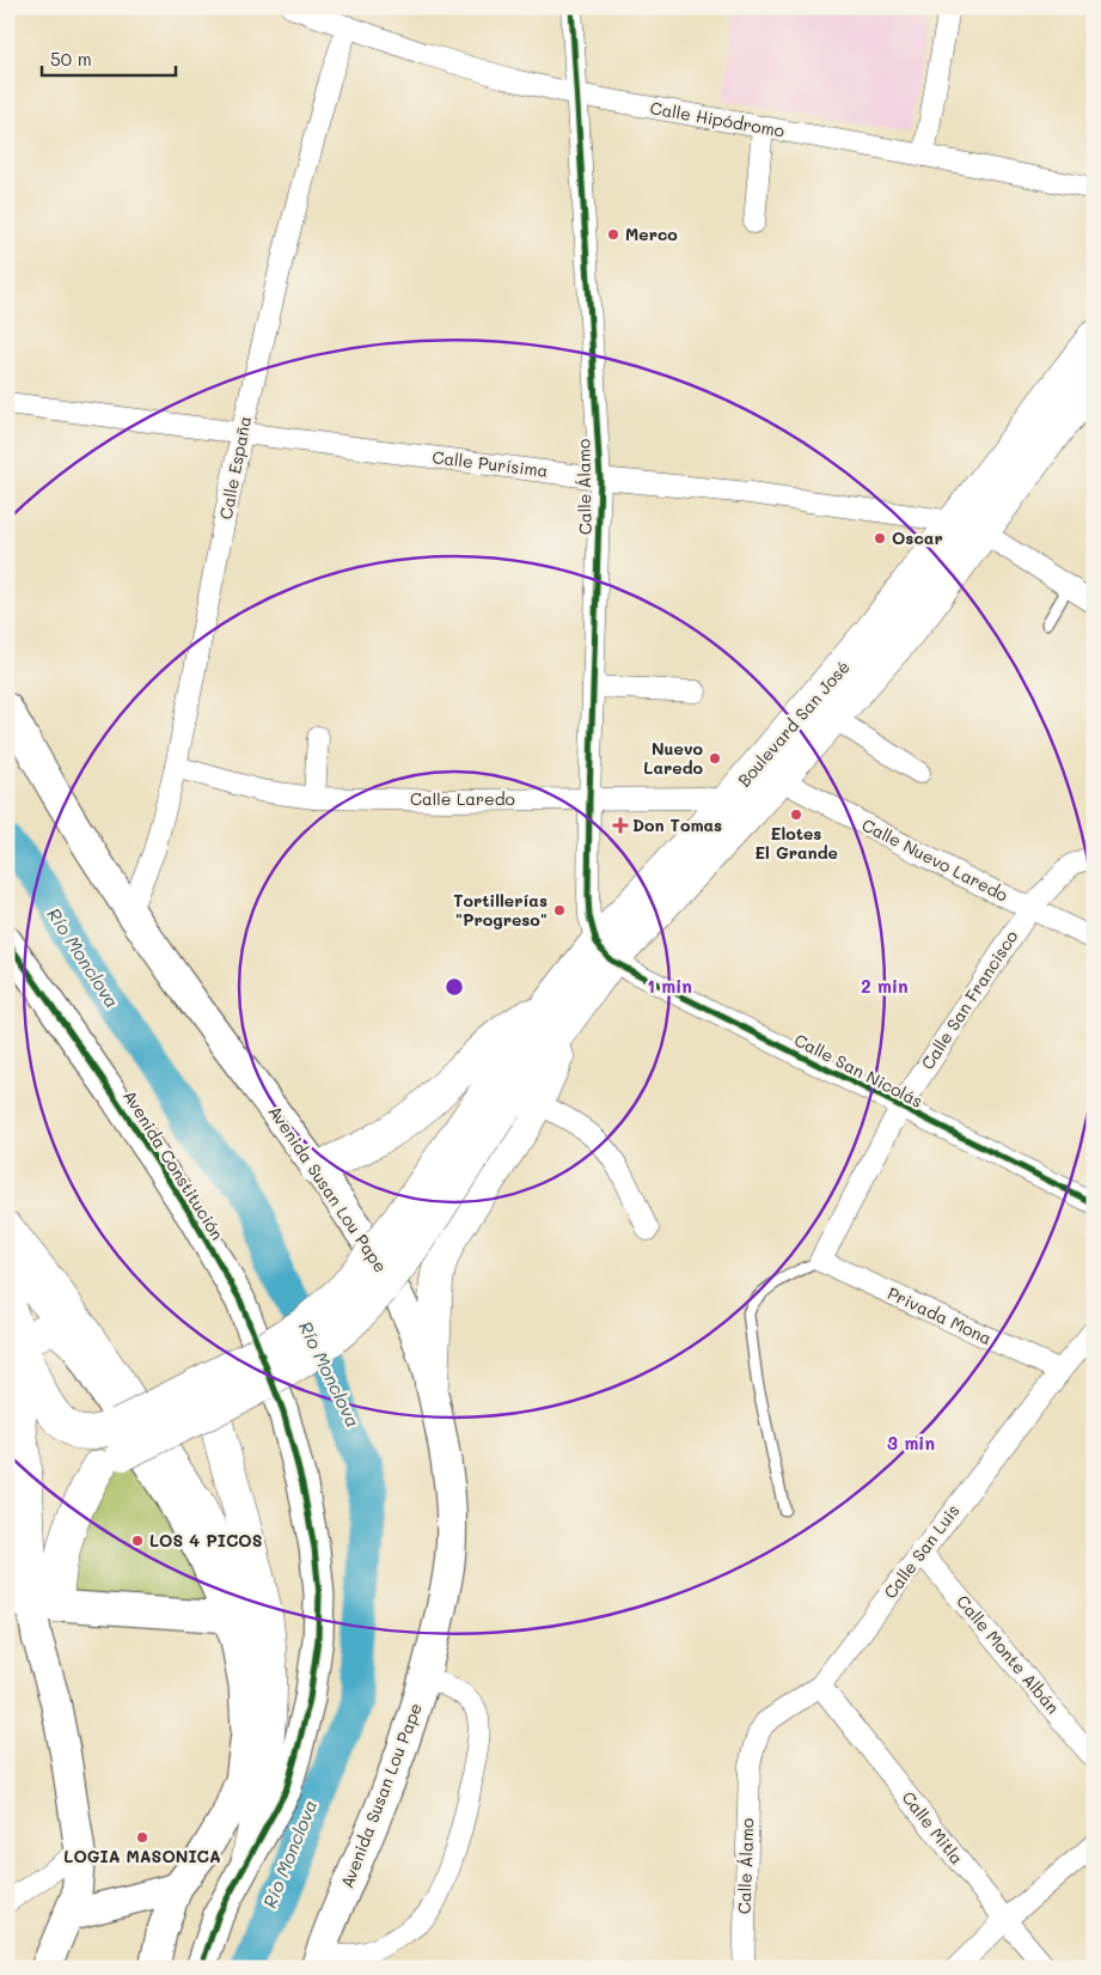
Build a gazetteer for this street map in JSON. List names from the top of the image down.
{
  "streets": {
    "main road": ["Boulevard San José"],
    "street": [
      "Calle Hipódromo",
      "Calle Purísima",
      "Calle España",
      "Calle Álamo",
      "Calle Laredo",
      "Calle Nuevo Laredo",
      "Calle San Francisco",
      "Calle San Nicolás",
      "Avenida Constitución",
      "Avenida Susan Lou Pape",
      "Privada Mona",
      "Calle San Luis",
      "Calle Monte Albán",
      "Calle Mitla"
    ]
  },
  "crossings": [
    ["Calle Hipódromo", "Calle España"],
    ["Calle Hipódromo", "Calle Álamo"],
    ["Calle Purísima", "Calle España"],
    ["Calle Purísima", "Calle Álamo"],
    ["Calle Purísima", "Boulevard San José"],
    ["Calle España", "Calle Laredo"],
    ["Calle España", "Avenida Susan Lou Pape"],
    ["Calle Álamo", "Boulevard San José"],
    ["Calle Álamo", "Calle Laredo"],
    ["Calle Álamo", "Calle San Nicolás"],
    ["Calle Álamo", "Calle San Luis"],
    ["Boulevard San José", "Calle Laredo"],
    ["Boulevard San José", "Calle Nuevo Laredo"],
    ["Boulevard San José", "Calle San Nicolás"],
    ["Calle Nuevo Laredo", "Calle San Francisco"],
    ["Calle San Francisco", "Calle San Nicolás"],
    ["Calle San Francisco", "Privada Mona"],
    ["Privada Mona", "Calle San Luis"],
    ["Calle San Luis", "Calle Monte Albán"],
    ["Calle San Luis", "Calle Mitla"]
  ],
  "water": ["Río Monclova"],
  "places": {
    "other": [
      "Merco",
      "Oscar",
      "Nuevo Laredo",
      "Elotes El Grande",
      "Tortillerías \"Progreso\"",
      "LOS 4 PICOS",
      "LOGIA MASONICA"
    ],
    "health": ["Don Tomas"]
  },
  "scale_bar": "50 m",
  "rings": ["1 min", "2 min", "3 min"]
}
